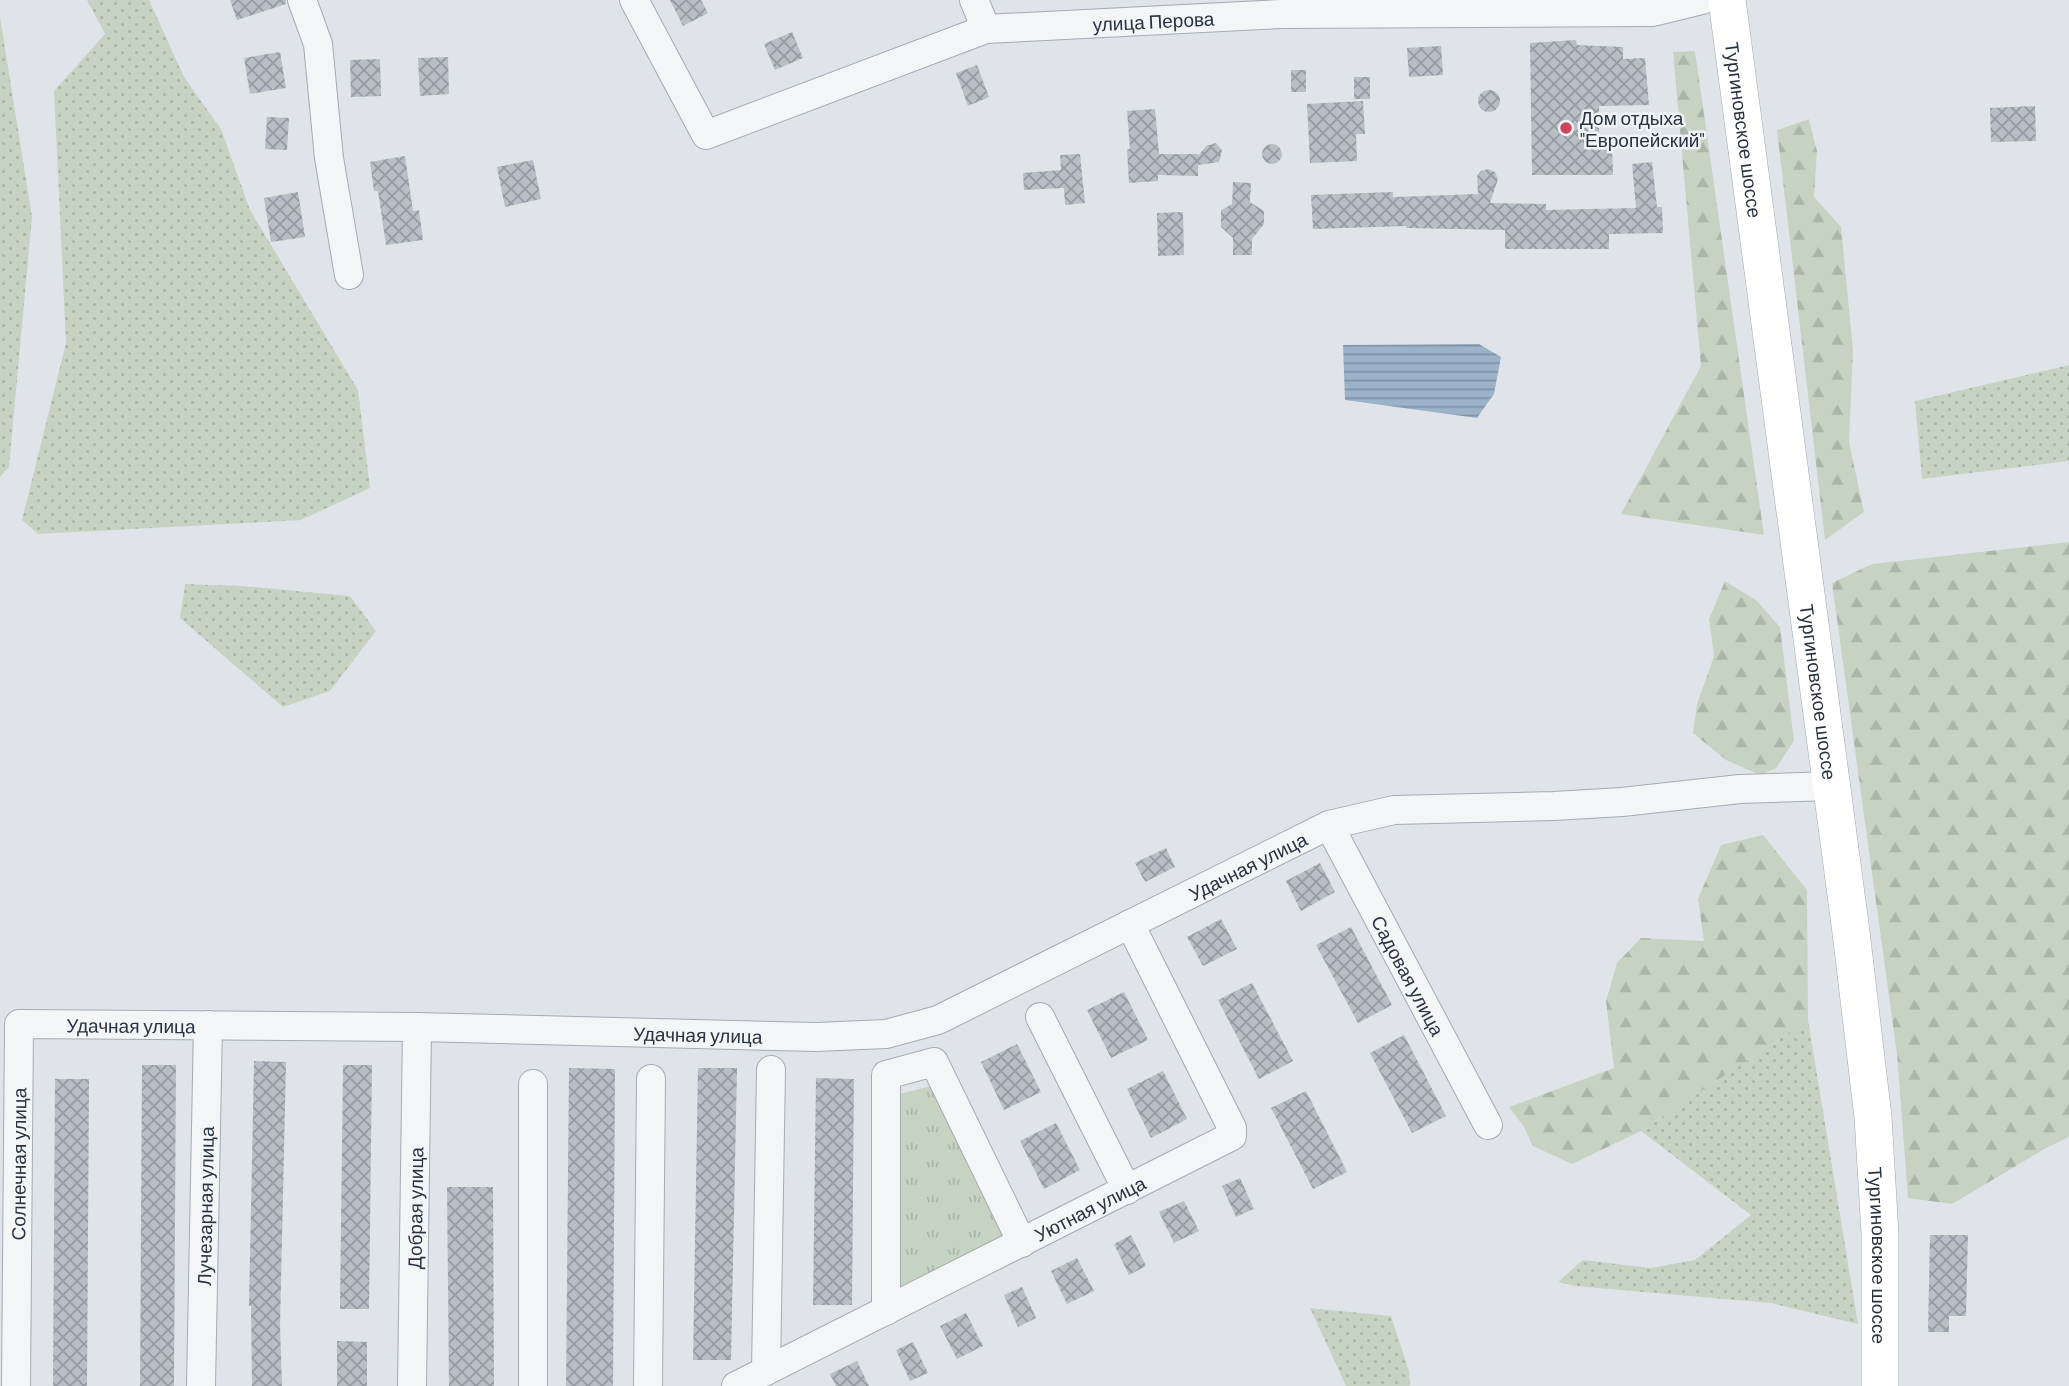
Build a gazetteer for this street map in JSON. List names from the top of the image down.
{
  "streets": {
    "main road": ["Тургиновское шоссе"],
    "street": [
      "улица Перова",
      "Удачная улица",
      "Садовая улица",
      "Солнечная улица",
      "Лучезарная улица",
      "Добрая улица",
      "Уютная улица"
    ]
  },
  "crossings": [
    ["Тургиновское шоссе", "Удачная улица"],
    ["Удачная улица", "Садовая улица"],
    ["Удачная улица", "Солнечная улица"],
    ["Удачная улица", "Лучезарная улица"],
    ["Удачная улица", "Добрая улица"],
    ["Удачная улица", "Уютная улица"]
  ],
  "places": ["Дом отдыха \"Европейский\""]
}
